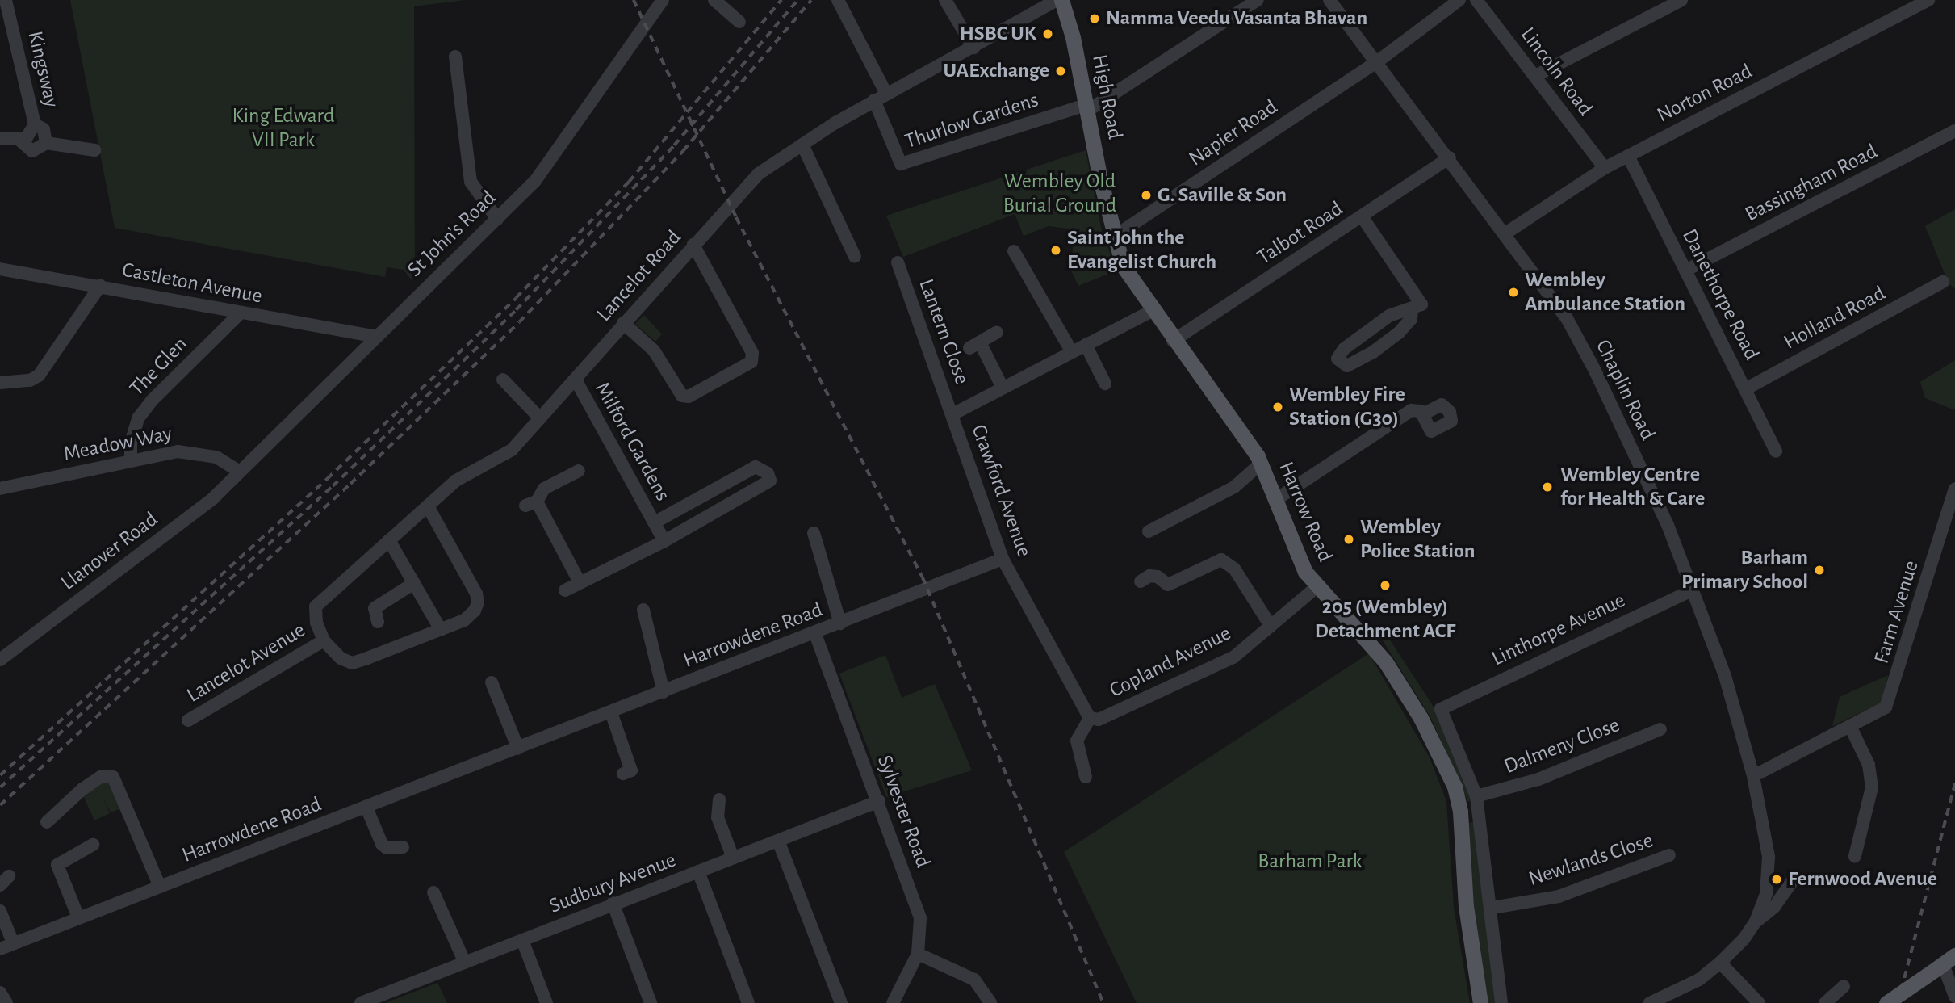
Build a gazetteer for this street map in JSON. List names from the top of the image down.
{
  "streets": {
    "main road": ["High Road", "Harrow Road"],
    "street": [
      "Kingsway",
      "Lincoln Road",
      "Norton Road",
      "Thurlow Gardens",
      "Napier Road",
      "Bassingham Road",
      "Talbot Road",
      "St John's Road",
      "Lancelot Road",
      "Castleton Avenue",
      "Danethorpe Road",
      "Holland Road",
      "Lantern Close",
      "The Glen",
      "Chaplin Road",
      "Milford Gardens",
      "Meadow Way",
      "Crawford Avenue",
      "Llanover Road",
      "Farm Avenue",
      "Linthorpe Avenue",
      "Harrowdene Road",
      "Copland Avenue",
      "Lancelot Avenue",
      "Dalmeny Close",
      "Sylvester Road",
      "Newlands Close",
      "Sudbury Avenue"
    ]
  },
  "crossings": [
    ["Lincoln Road", "Norton Road"],
    ["Norton Road", "Danethorpe Road"],
    ["Norton Road", "Chaplin Road"],
    ["High Road", "Thurlow Gardens"],
    ["High Road", "Napier Road"],
    ["High Road", "Harrow Road"],
    ["Thurlow Gardens", "Lancelot Road"],
    ["Napier Road", "Chaplin Road"],
    ["Napier Road", "Harrow Road"],
    ["Bassingham Road", "Danethorpe Road"],
    ["Talbot Road", "Chaplin Road"],
    ["Talbot Road", "Harrow Road"],
    ["St John's Road", "Castleton Avenue"],
    ["St John's Road", "Meadow Way"],
    ["St John's Road", "Llanover Road"],
    ["Lancelot Road", "Milford Gardens"],
    ["Lancelot Road", "Lancelot Avenue"],
    ["Castleton Avenue", "The Glen"],
    ["Danethorpe Road", "Holland Road"],
    ["Lantern Close", "Crawford Avenue"],
    ["The Glen", "Meadow Way"],
    ["Chaplin Road", "Farm Avenue"],
    ["Chaplin Road", "Linthorpe Avenue"],
    ["Meadow Way", "Llanover Road"],
    ["Crawford Avenue", "Harrow Road"],
    ["Crawford Avenue", "Harrowdene Road"],
    ["Crawford Avenue", "Copland Avenue"],
    ["Harrow Road", "Copland Avenue"],
    ["Linthorpe Avenue", "Dalmeny Close"],
    ["Harrowdene Road", "Sylvester Road"],
    ["Sylvester Road", "Sudbury Avenue"]
  ],
  "parks": ["King Edward VII Park", "Wembley Old Burial Ground", "Barham Park"],
  "places": [
    "Namma Veedu Vasanta Bhavan",
    "HSBC UK",
    "UAExchange",
    "G. Saville & Son",
    "Saint John the Evangelist Church",
    "Wembley Ambulance Station",
    "Wembley Fire Station (G30)",
    "Wembley Centre for Health & Care",
    "Wembley Police Station",
    "Barham Primary School",
    "205 (Wembley) Detachment ACF",
    "Fernwood Avenue"
  ]
}
